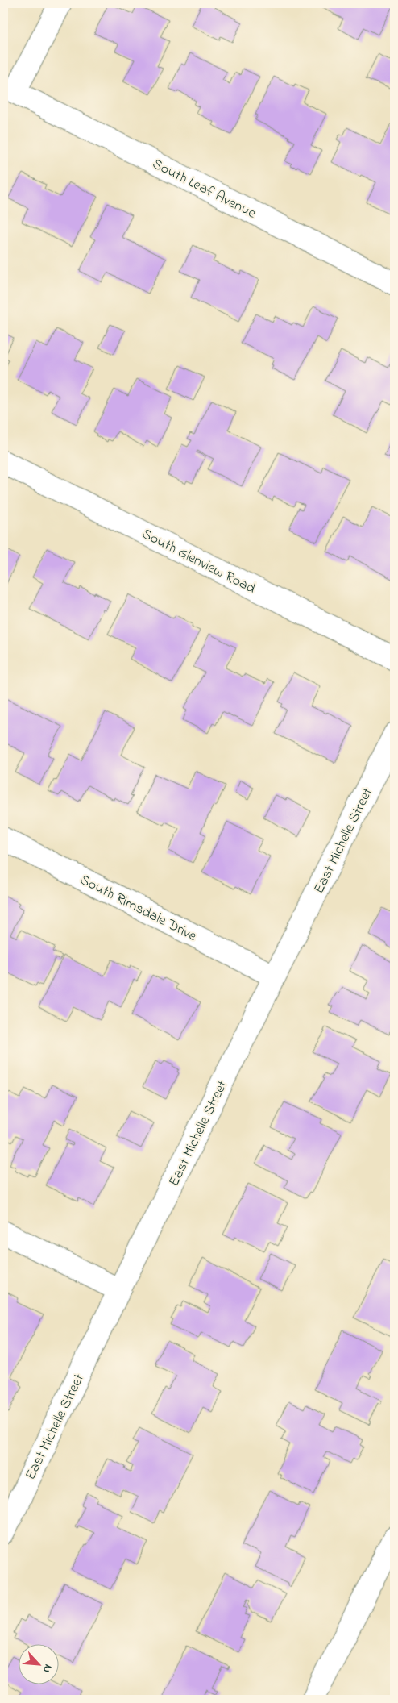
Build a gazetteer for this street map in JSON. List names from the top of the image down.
{
  "streets": {
    "street": [
      "South Leaf Avenue",
      "South Glenview Road",
      "East Michelle Street",
      "South Rimsdale Drive"
    ]
  },
  "crossings": [
    ["East Michelle Street", "South Rimsdale Drive"]
  ],
  "north": "bottom right"
}
